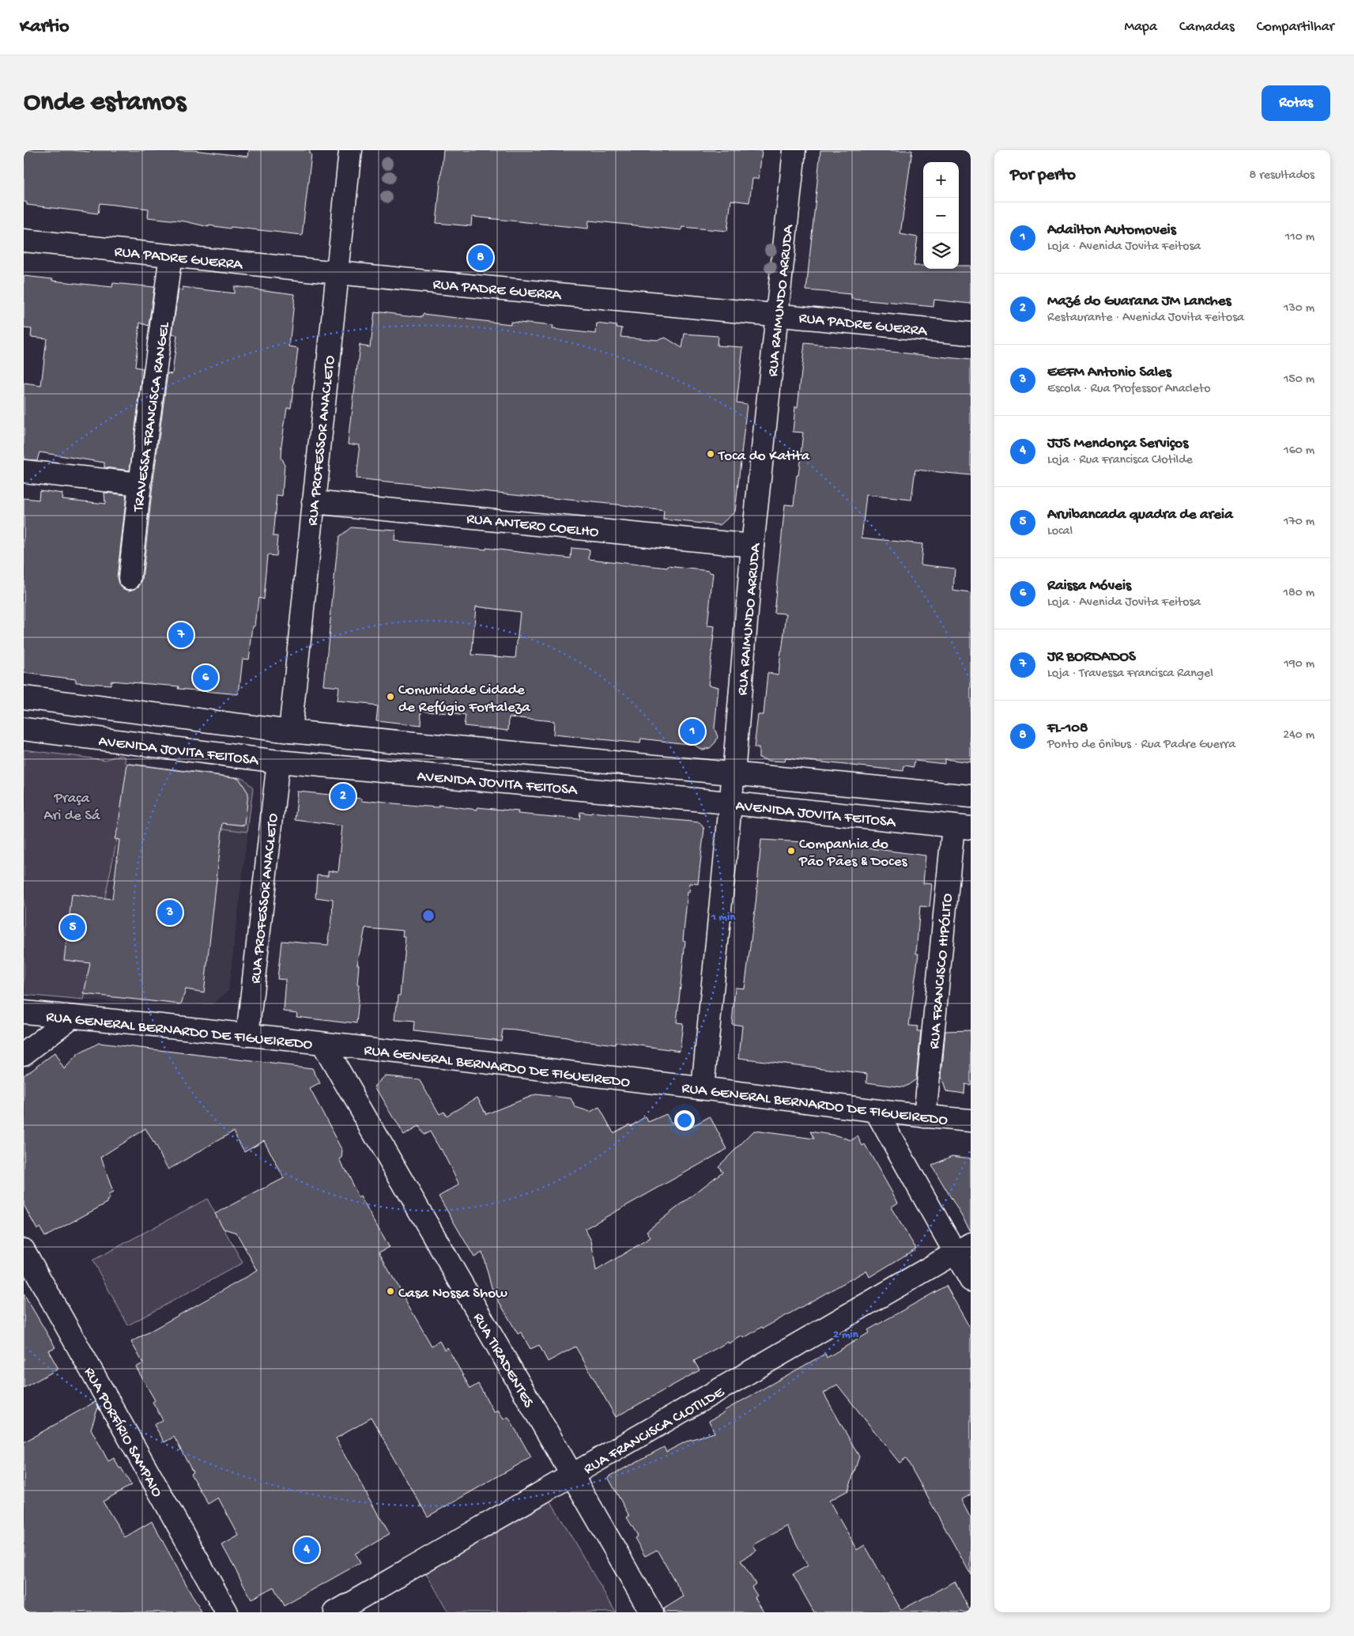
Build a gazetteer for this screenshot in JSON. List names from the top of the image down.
{
  "streets": {
    "street": [
      "RUA PADRE GUERRA",
      "RUA RAIMUNDO ARRUDA",
      "TRAVESSA FRANCISCA RANGEL",
      "RUA PROFESSOR ANACLETO",
      "RUA ANTERO COELHO",
      "AVENIDA JOVITA FEITOSA",
      "RUA FRANCISCO HIPÓLITO",
      "RUA GENERAL BERNARDO DE FIGUEIREDO",
      "RUA TIRADENTES",
      "RUA FRANCISCA CLOTILDE",
      "RUA PORFÍRIO SAMPAIO"
    ]
  },
  "crossings": [
    ["RUA PADRE GUERRA", "RUA RAIMUNDO ARRUDA"],
    ["RUA PADRE GUERRA", "TRAVESSA FRANCISCA RANGEL"],
    ["RUA PADRE GUERRA", "RUA PROFESSOR ANACLETO"],
    ["RUA RAIMUNDO ARRUDA", "RUA ANTERO COELHO"],
    ["RUA RAIMUNDO ARRUDA", "AVENIDA JOVITA FEITOSA"],
    ["RUA RAIMUNDO ARRUDA", "RUA GENERAL BERNARDO DE FIGUEIREDO"],
    ["RUA PROFESSOR ANACLETO", "RUA ANTERO COELHO"],
    ["RUA PROFESSOR ANACLETO", "AVENIDA JOVITA FEITOSA"],
    ["RUA PROFESSOR ANACLETO", "RUA GENERAL BERNARDO DE FIGUEIREDO"],
    ["AVENIDA JOVITA FEITOSA", "RUA FRANCISCO HIPÓLITO"],
    ["RUA FRANCISCO HIPÓLITO", "RUA GENERAL BERNARDO DE FIGUEIREDO"],
    ["RUA GENERAL BERNARDO DE FIGUEIREDO", "RUA TIRADENTES"],
    ["RUA TIRADENTES", "RUA FRANCISCA CLOTILDE"]
  ],
  "parks": ["Praça Ari de Sá"],
  "places": [
    "Toca do Katita",
    "Comunidade Cidade de Refúgio Fortaleza",
    "Companhia do Pão Pães & Doces",
    "Casa Nossa Show"
  ],
  "page": {
    "header": "Kartio",
    "nav": ["Mapa", "Camadas", "Compartilhar"],
    "buttons": "Rotas",
    "title": "Onde estamos",
    "heading": ["Por perto", "8 resultados"],
    "map_buttons": ["+", "−"],
    "list": [
      {
        "mark": "1",
        "name": "Adailton Automoveis",
        "note": "Loja · Avenida Jovita Feitosa",
        "value": "110 m"
      },
      {
        "mark": "2",
        "name": "Mazé do Guarana JM Lanches",
        "note": "Restaurante · Avenida Jovita Feitosa",
        "value": "130 m"
      },
      {
        "mark": "3",
        "name": "EEFM Antonio Sales",
        "note": "Escola · Rua Professor Anacleto",
        "value": "150 m"
      },
      {
        "mark": "4",
        "name": "JJS Mendonça Serviços",
        "note": "Loja · Rua Francisca Clotilde",
        "value": "160 m"
      },
      {
        "mark": "5",
        "name": "Aruibancada quadra de areia",
        "note": "Local",
        "value": "170 m"
      },
      {
        "mark": "6",
        "name": "Raissa Móveis",
        "note": "Loja · Avenida Jovita Feitosa",
        "value": "180 m"
      },
      {
        "mark": "7",
        "name": "JR BORDADOS",
        "note": "Loja · Travessa Francisca Rangel",
        "value": "190 m"
      },
      {
        "mark": "8",
        "name": "FL-108",
        "note": "Ponto de ônibus · Rua Padre Guerra",
        "value": "240 m"
      }
    ],
    "pins": [
      "8",
      "7",
      "6",
      "1",
      "2",
      "3",
      "5",
      "4"
    ]
  },
  "rings": ["1 min", "2 min"]
}
